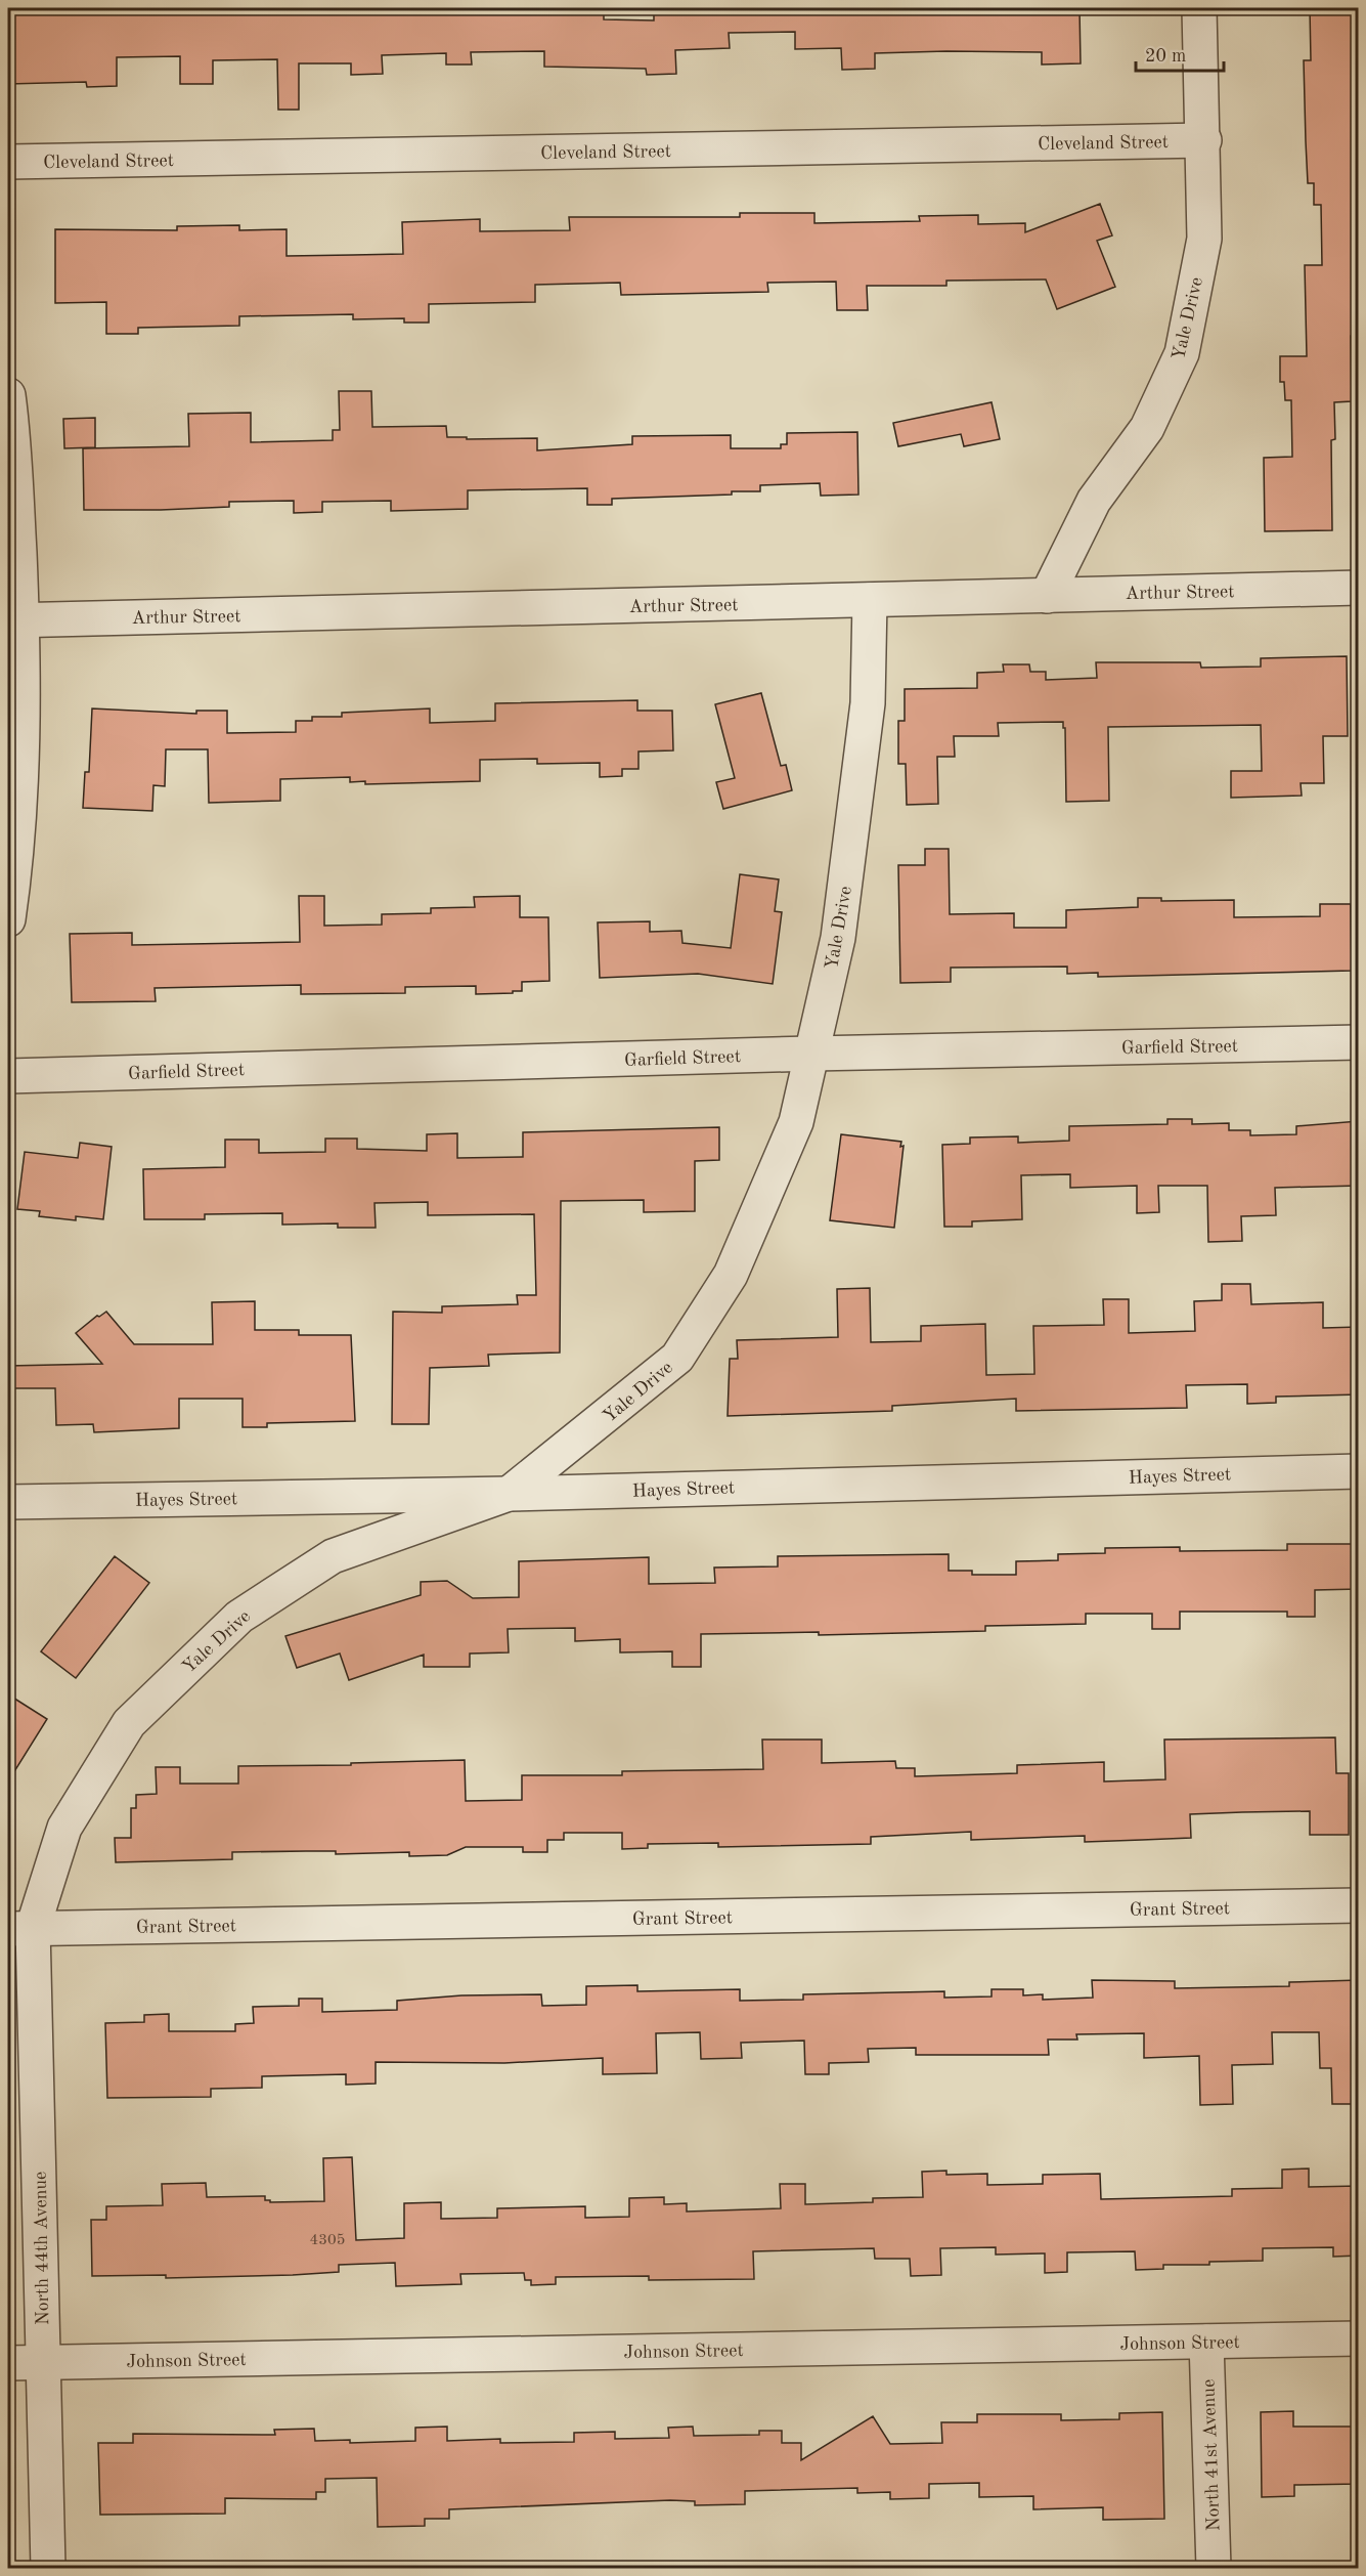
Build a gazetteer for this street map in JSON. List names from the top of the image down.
{
  "streets": {
    "street": [
      "Cleveland Street",
      "Yale Drive",
      "Arthur Street",
      "Garfield Street",
      "Hayes Street",
      "Grant Street",
      "North 44th Avenue",
      "Johnson Street",
      "North 41st Avenue"
    ]
  },
  "crossings": [
    ["Cleveland Street", "Yale Drive"],
    ["Yale Drive", "Arthur Street"],
    ["Yale Drive", "Garfield Street"],
    ["Yale Drive", "Hayes Street"],
    ["Yale Drive", "Grant Street"],
    ["Yale Drive", "North 44th Avenue"],
    ["Grant Street", "North 44th Avenue"],
    ["North 44th Avenue", "Johnson Street"],
    ["Johnson Street", "North 41st Avenue"]
  ],
  "house_numbers": ["4305"],
  "scale_bar": "20 m"
}
